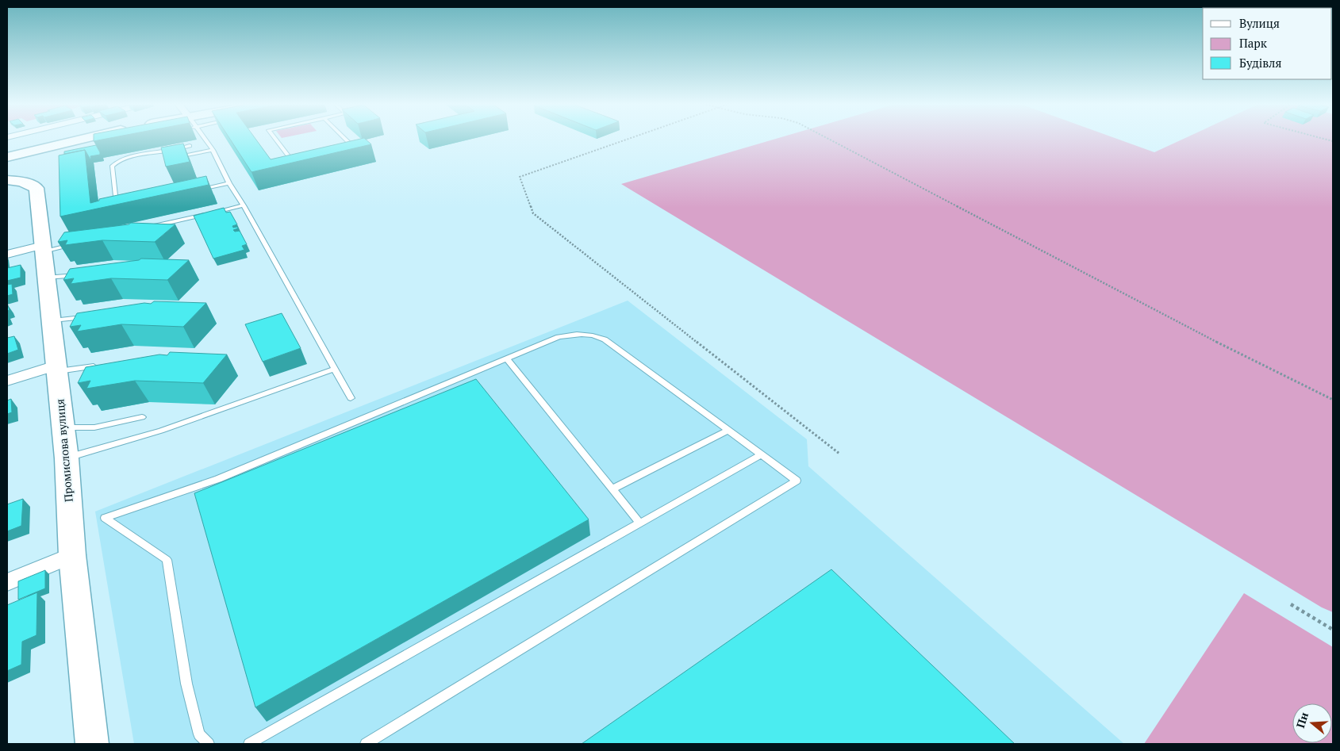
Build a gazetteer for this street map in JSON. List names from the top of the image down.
{
  "streets": {
    "street": ["Промислова вулиця"]
  },
  "legend": ["Вулиця", "Парк", "Будівля"],
  "north": "left"
}
